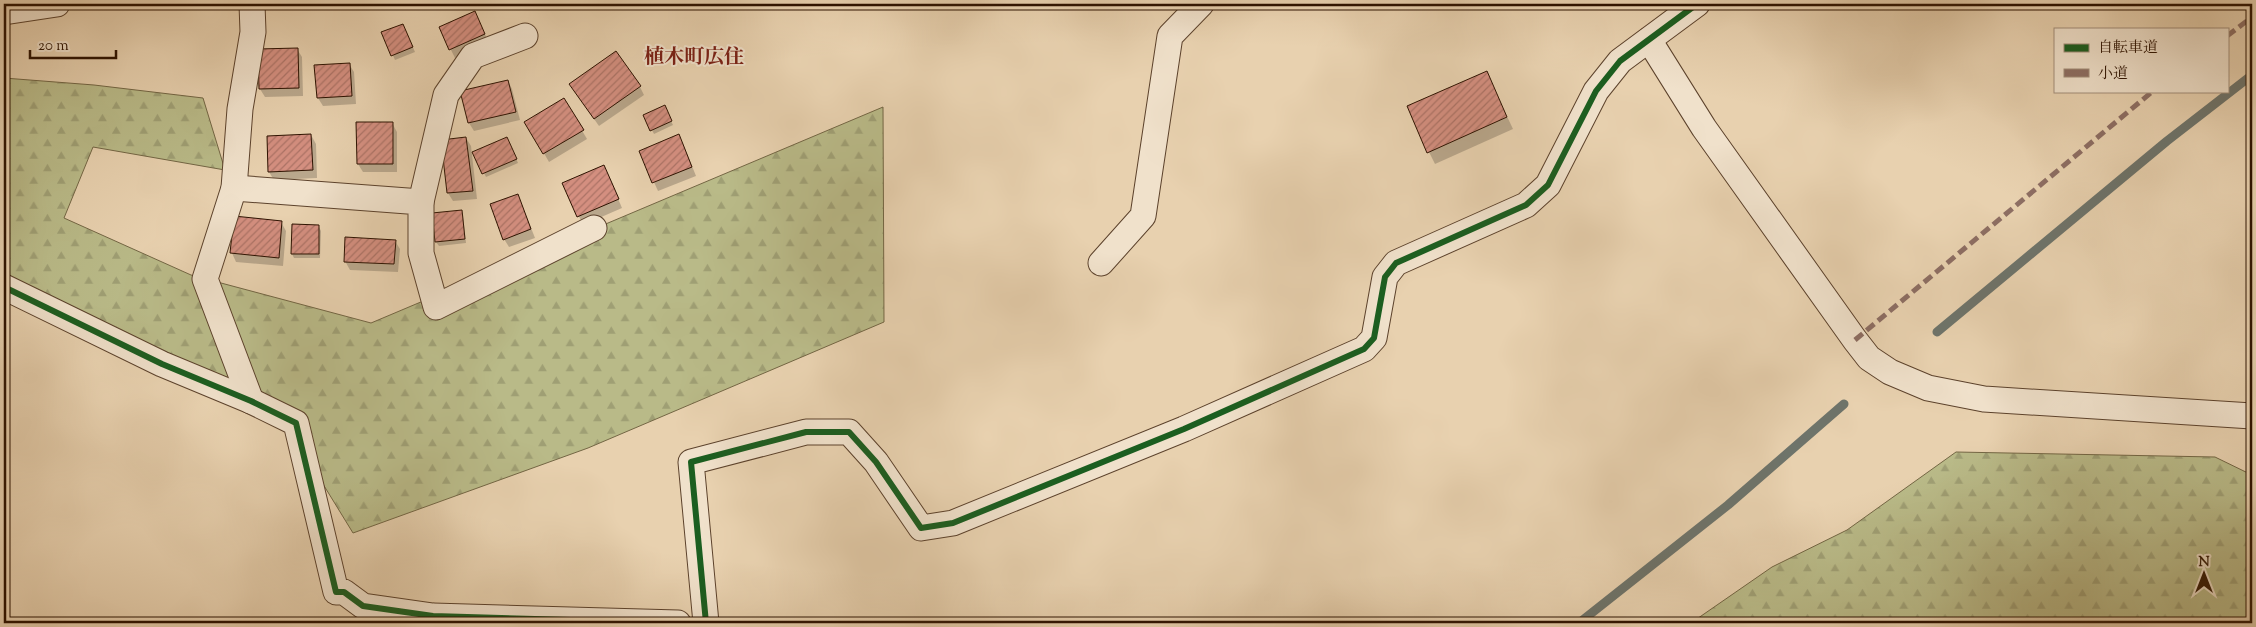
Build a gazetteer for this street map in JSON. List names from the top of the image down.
{
  "districts": ["植木町広住"],
  "legend": ["自転車道", "小道"],
  "scale_bar": "20 m",
  "north": "top"
}
